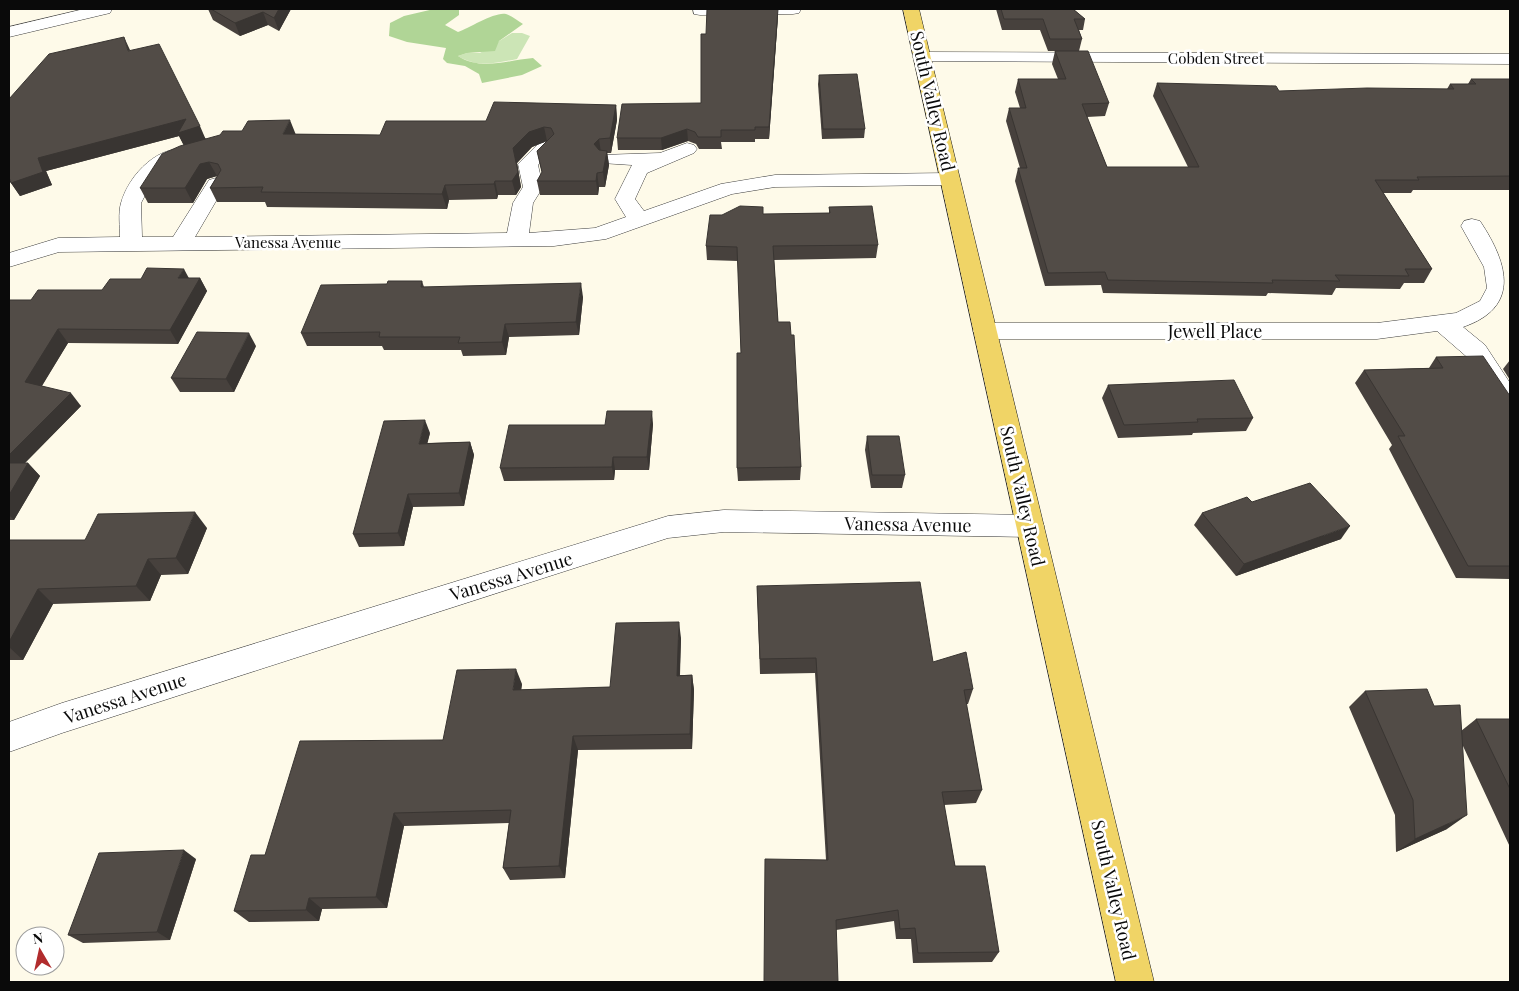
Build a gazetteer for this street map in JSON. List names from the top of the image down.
{
  "streets": {
    "main road": ["South Valley Road"],
    "street": ["Cobden Street", "Vanessa Avenue", "Jewell Place"]
  },
  "crossings": [
    ["Cobden Street", "South Valley Road"],
    ["South Valley Road", "Vanessa Avenue"],
    ["South Valley Road", "Jewell Place"]
  ],
  "north": "top"
}
